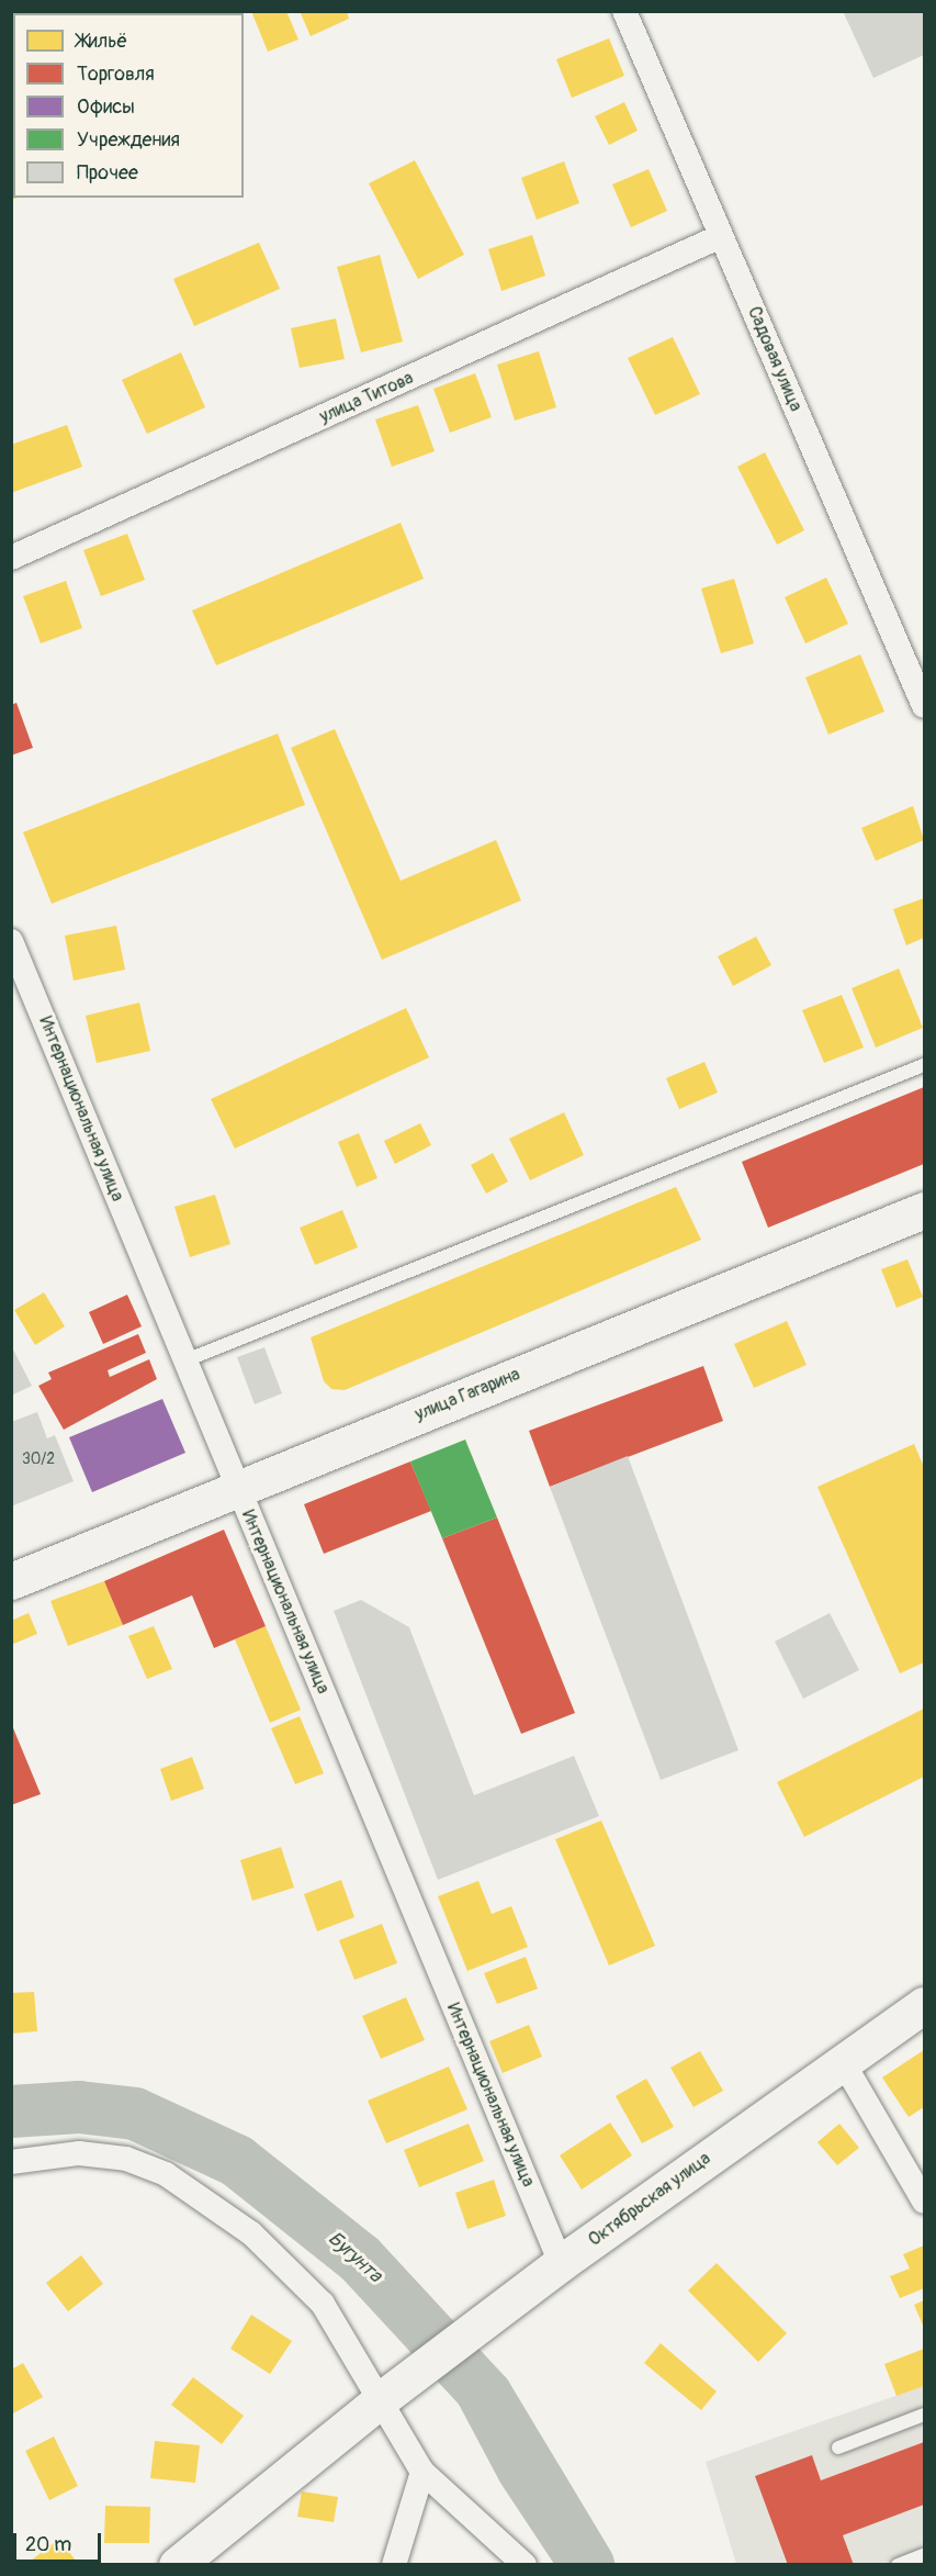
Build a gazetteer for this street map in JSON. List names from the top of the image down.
{
  "streets": {
    "street": [
      "Садовая улица",
      "улица Титова",
      "Интернациональная улица",
      "улица Гагарина",
      "Октябрьская улица"
    ]
  },
  "crossings": [
    ["Садовая улица", "улица Титова"],
    ["Интернациональная улица", "улица Гагарина"],
    ["Интернациональная улица", "Октябрьская улица"]
  ],
  "water": ["Бугунта"],
  "house_numbers": ["30/2"],
  "legend": [
    "Жильё",
    "Торговля",
    "Офисы",
    "Учреждения",
    "Прочее"
  ],
  "scale_bar": "20 m"
}
